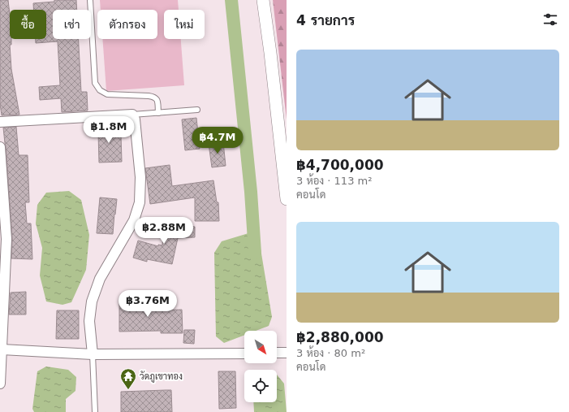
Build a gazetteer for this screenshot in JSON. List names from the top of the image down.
{
  "places": {
    "temple": ["วัดภูเขาทอง"]
  },
  "north": "bottom right",
  "page": {
    "heading": "4 รายการ",
    "chip": [
      "ซื้อ",
      "เช่า",
      "ตัวกรอง",
      "ใหม่"
    ],
    "list": [
      {
        "name": "฿4,700,000",
        "note": "3 ห้อง · 113 m² · คอนโด"
      },
      {
        "name": "฿2,880,000",
        "note": "3 ห้อง · 80 m² · คอนโด"
      }
    ],
    "price": [
      "฿1.8M",
      "฿4.7M",
      "฿2.88M",
      "฿3.76M"
    ]
  }
}
